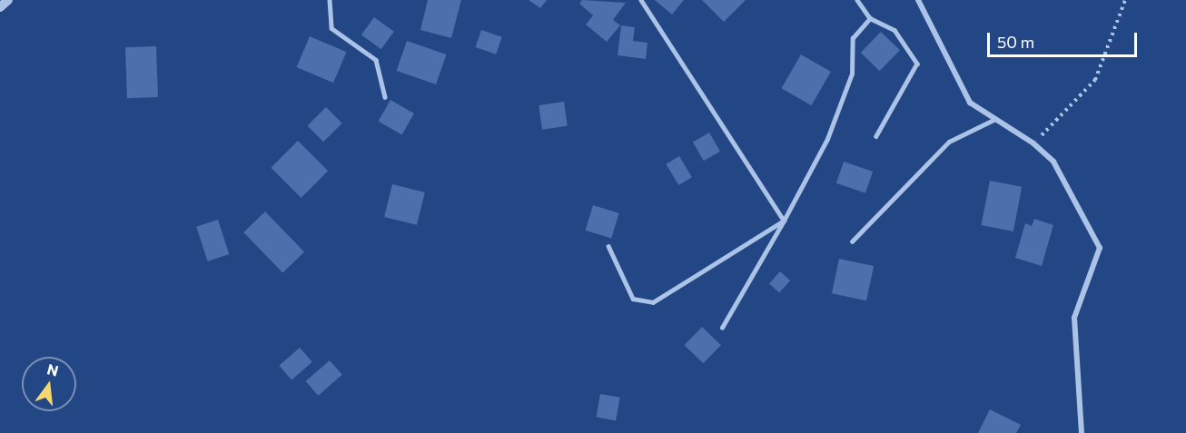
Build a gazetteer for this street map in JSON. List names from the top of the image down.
{
  "scale_bar": "50 m",
  "north": "top"
}
